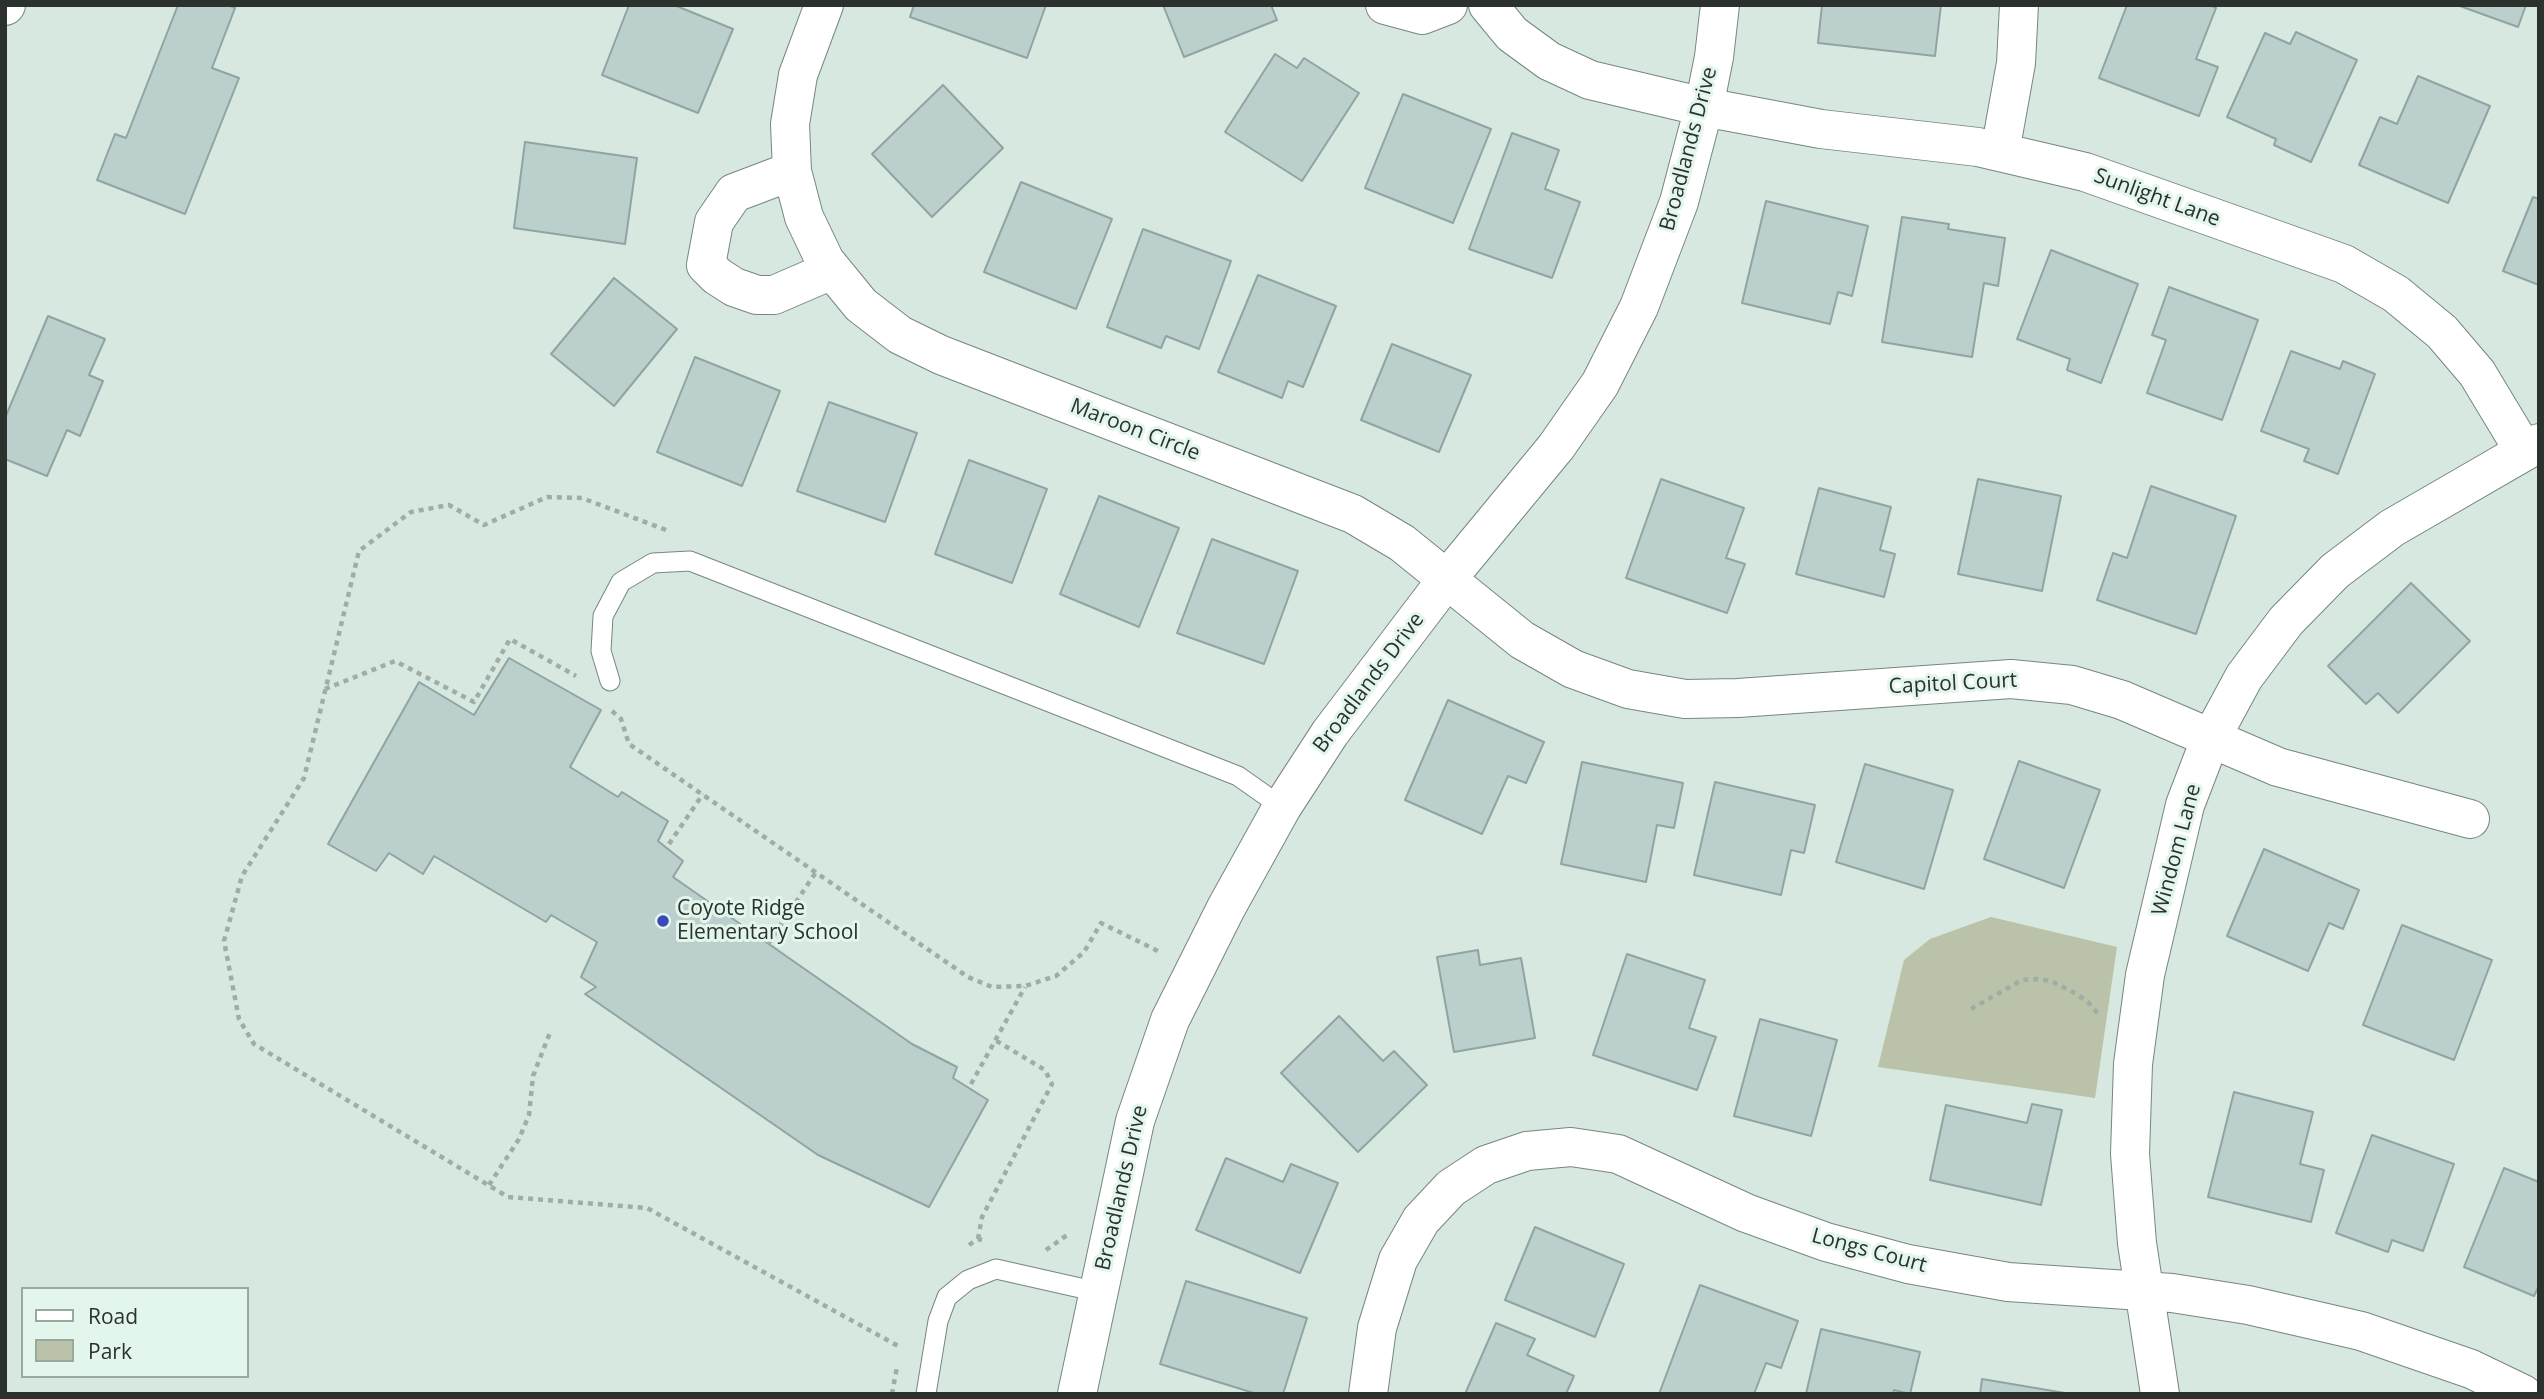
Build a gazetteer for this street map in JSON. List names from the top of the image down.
{
  "streets": {
    "street": [
      "Broadlands Drive",
      "Sunlight Lane",
      "Maroon Circle",
      "Capitol Court",
      "Windom Lane",
      "Longs Court"
    ]
  },
  "crossings": [
    ["Broadlands Drive", "Sunlight Lane"],
    ["Broadlands Drive", "Maroon Circle"],
    ["Broadlands Drive", "Capitol Court"],
    ["Sunlight Lane", "Windom Lane"],
    ["Maroon Circle", "Capitol Court"],
    ["Capitol Court", "Windom Lane"],
    ["Windom Lane", "Longs Court"]
  ],
  "places": ["Coyote Ridge Elementary School"],
  "legend": ["Road", "Park"]
}
